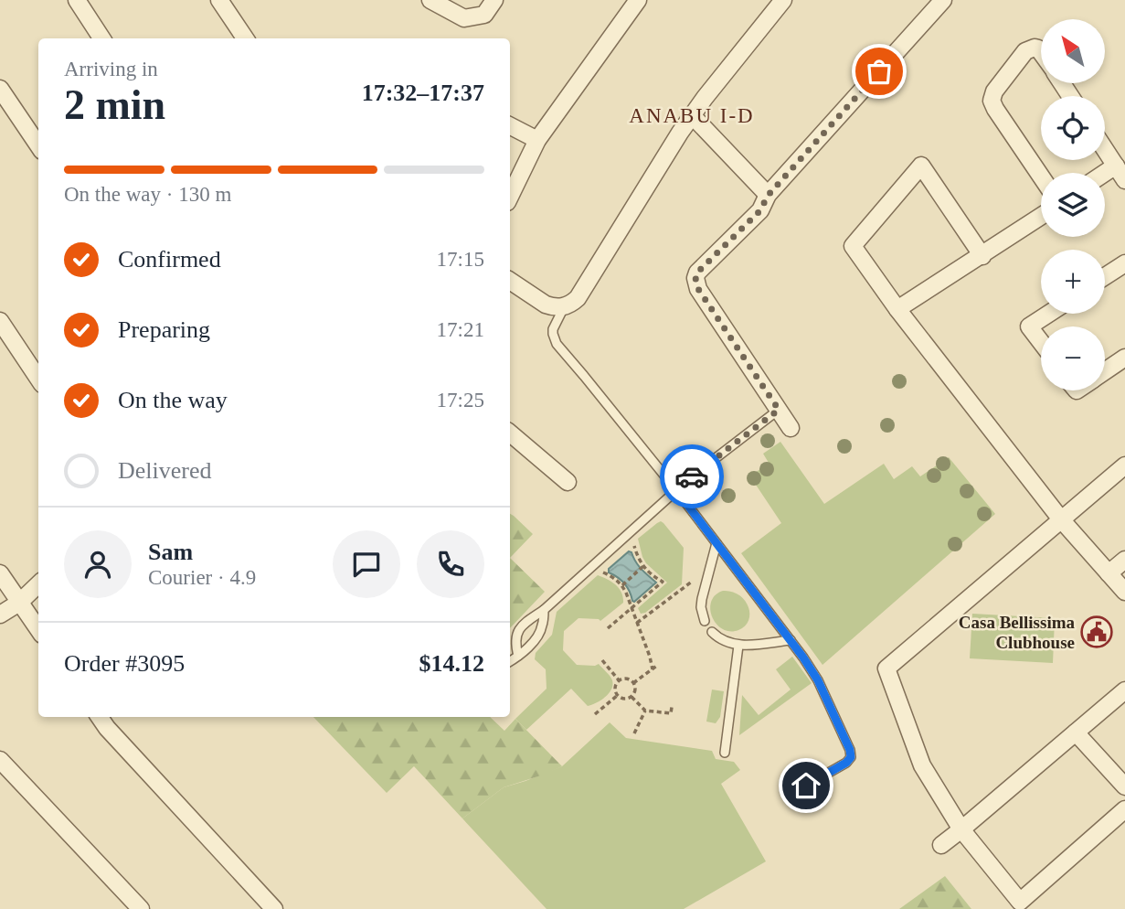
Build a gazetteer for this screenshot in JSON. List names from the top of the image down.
{
  "districts": ["ANABU I-D"],
  "places": {
    "public building": ["Casa Bellissima Clubhouse"]
  },
  "north": "top left",
  "page": {
    "map_buttons": ["+", "−"],
    "heading": ["2 min", "Arriving in", "17:32–17:37"],
    "panel": [
      "Sam",
      "Courier · 4.9",
      "Order #3095",
      "$14.12"
    ],
    "bar": "On the way · 130 m",
    "list": [
      ["Confirmed", "17:15"],
      ["Preparing", "17:21"],
      ["On the way", "17:25"],
      "Delivered"
    ]
  }
}
